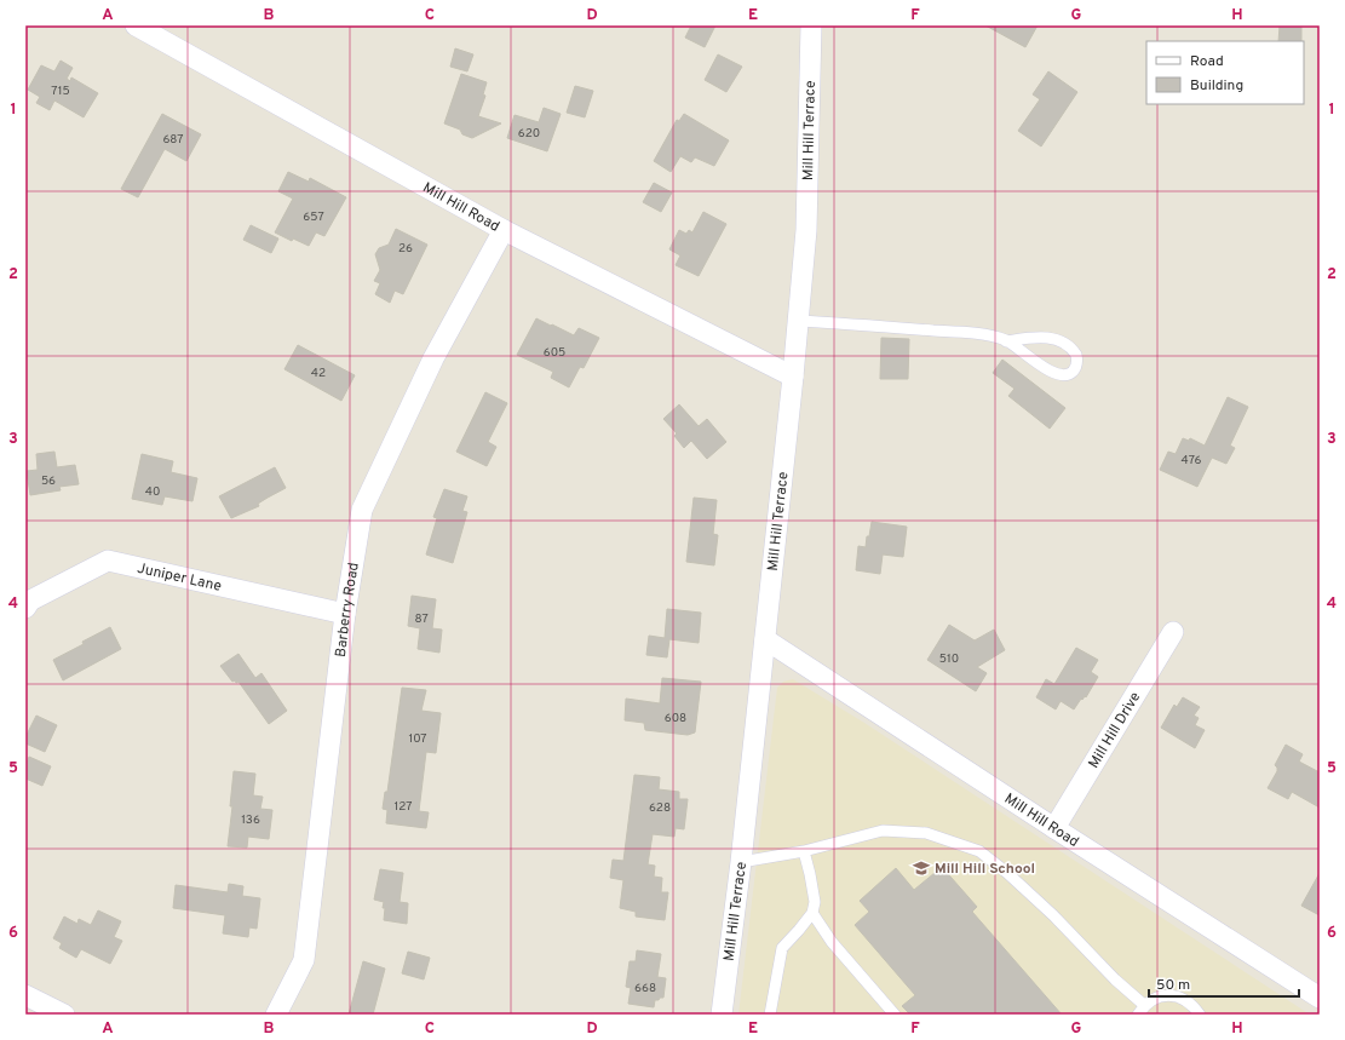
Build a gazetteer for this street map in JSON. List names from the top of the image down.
{
  "streets": {
    "street": [
      "Mill Hill Terrace",
      "Mill Hill Road",
      "Juniper Lane",
      "Barberry Road",
      "Mill Hill Drive"
    ]
  },
  "crossings": [
    ["Mill Hill Terrace", "Mill Hill Road"],
    ["Mill Hill Road", "Barberry Road"],
    ["Mill Hill Road", "Mill Hill Drive"],
    ["Juniper Lane", "Barberry Road"]
  ],
  "places": {
    "school or university": ["Mill Hill School"]
  },
  "house_numbers": [
    "715",
    "620",
    "687",
    "657",
    "26",
    "605",
    "42",
    "476",
    "56",
    "40",
    "87",
    "510",
    "608",
    "107",
    "127",
    "628",
    "136",
    "668"
  ],
  "legend": ["Road", "Building"],
  "scale_bar": "50 m",
  "grid": {
    "columns": [
      "A",
      "B",
      "C",
      "D",
      "E",
      "F",
      "G",
      "H"
    ],
    "rows": [
      "1",
      "2",
      "3",
      "4",
      "5",
      "6"
    ]
  }
}
